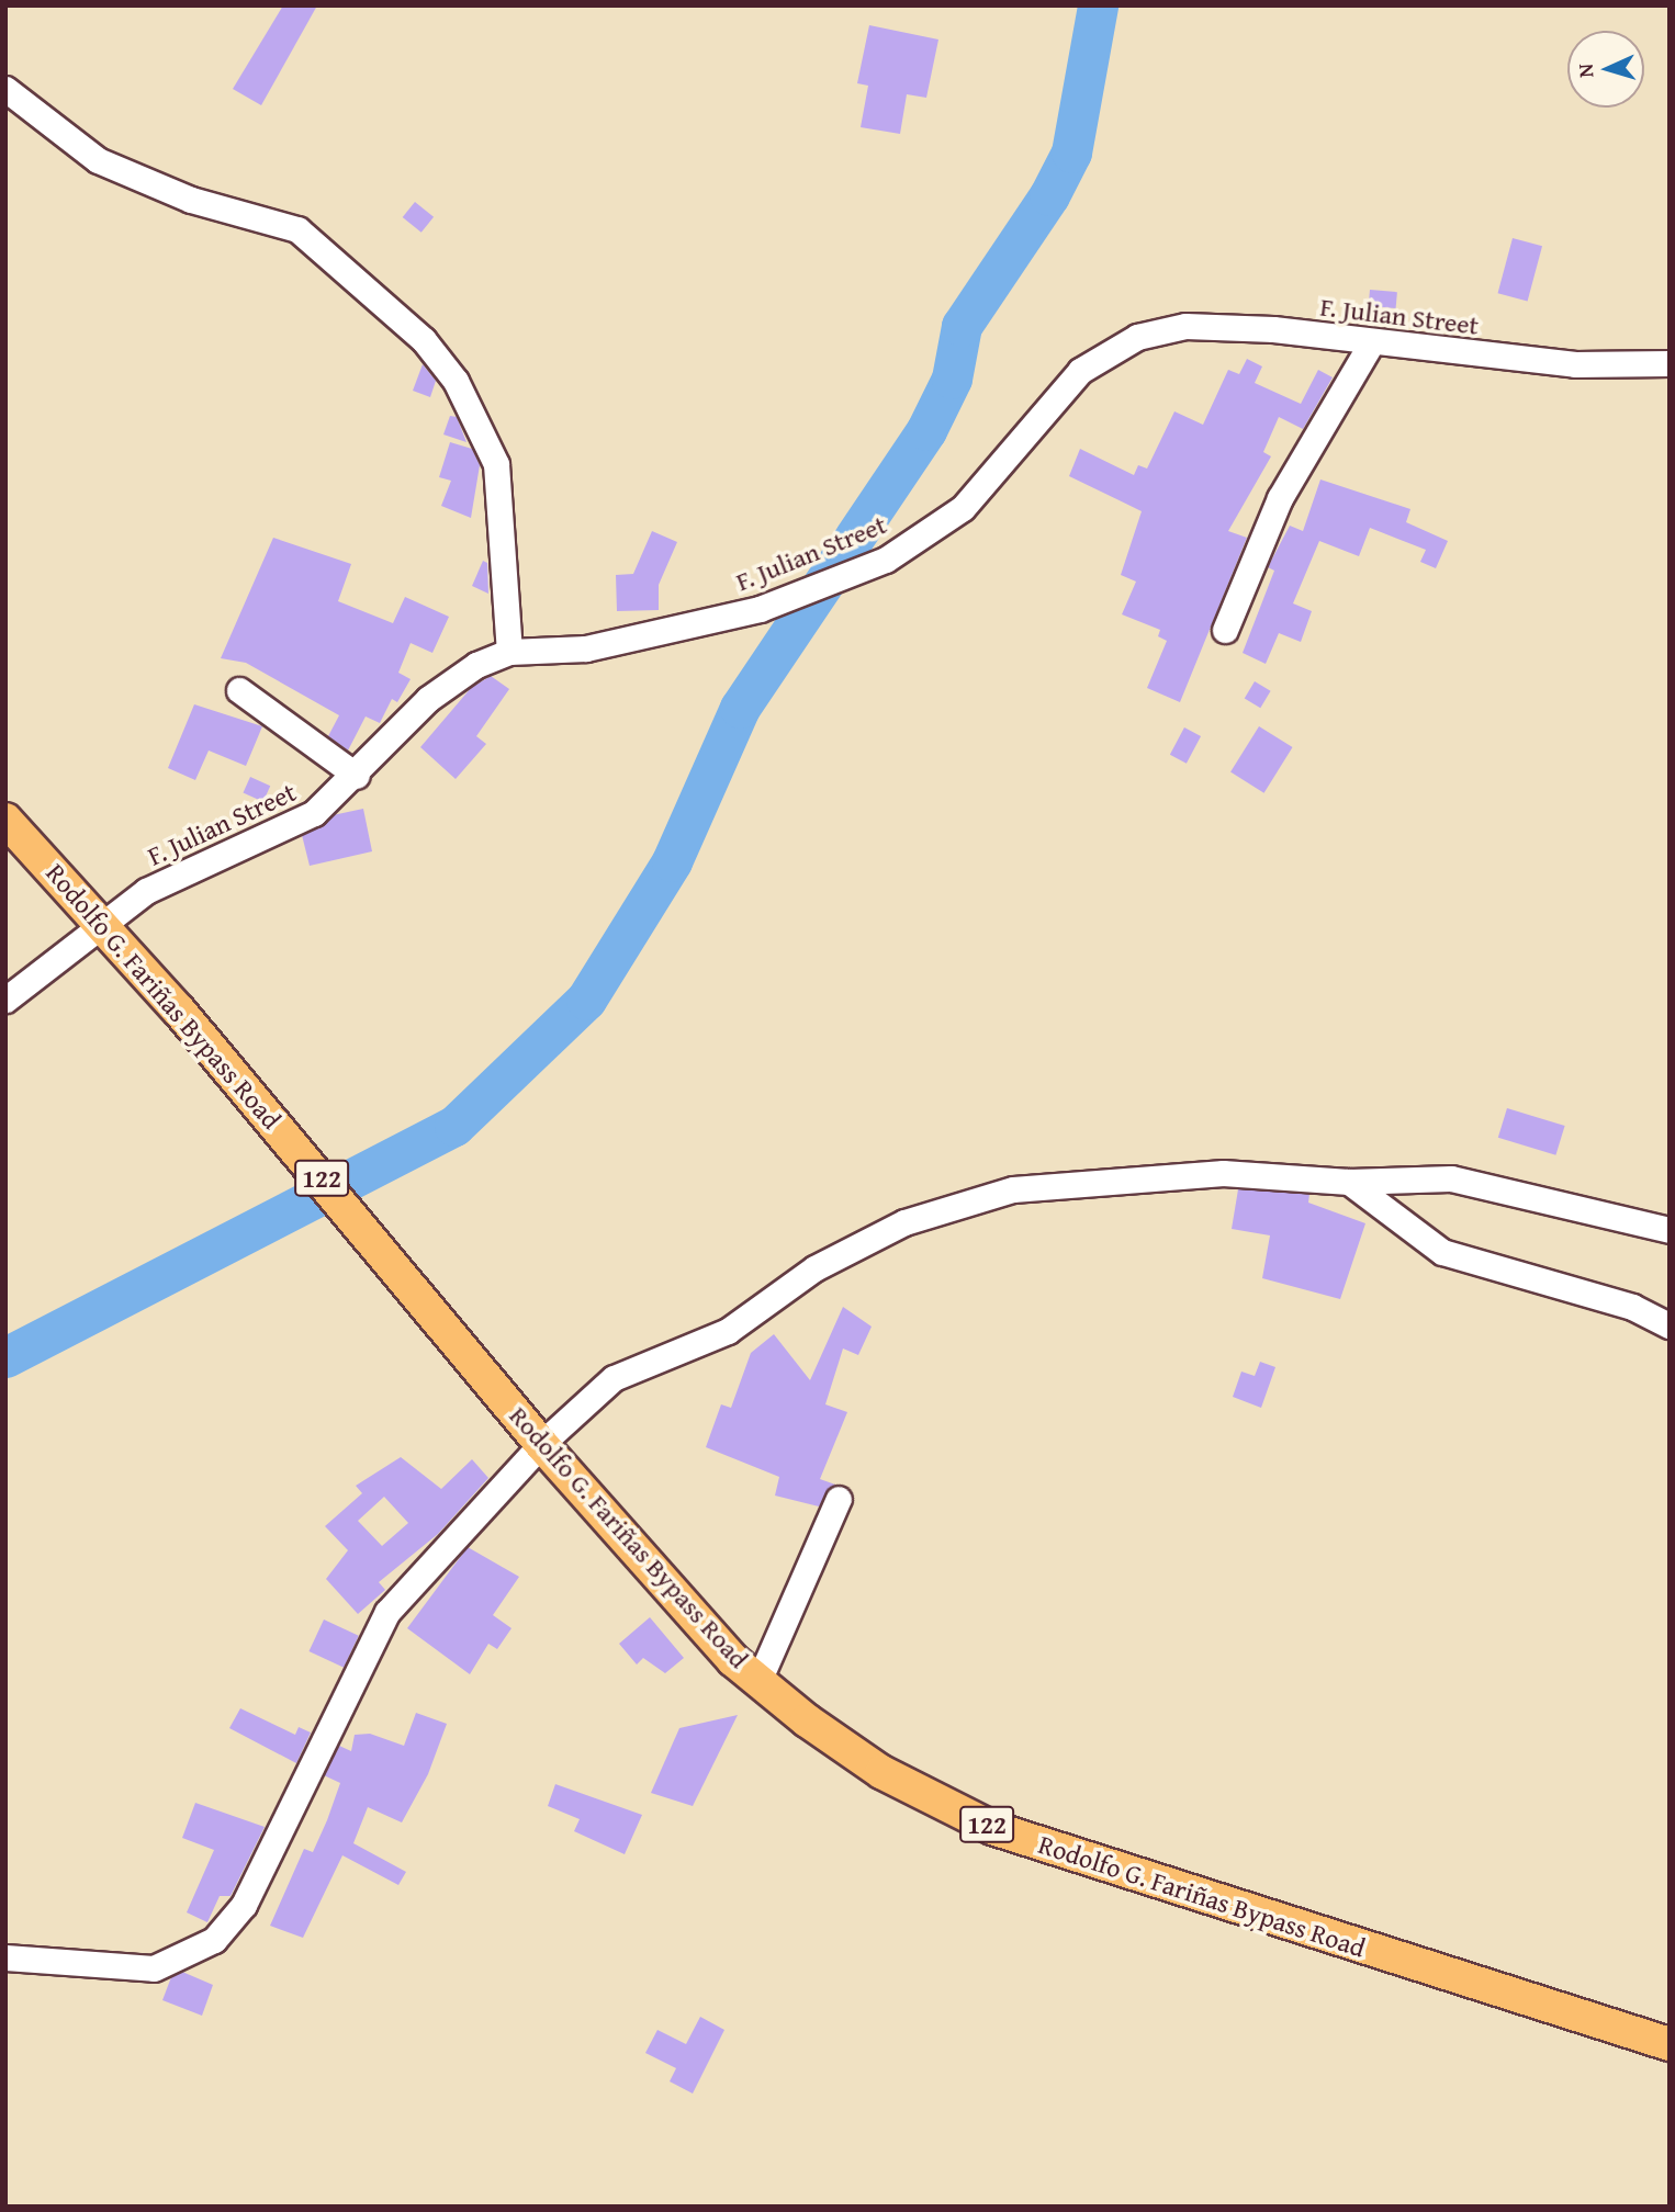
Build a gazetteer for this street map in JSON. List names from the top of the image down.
{
  "streets": {
    "main road": ["Rodolfo G. Fariñas Bypass Road", "122"],
    "street": ["F. Julian Street"]
  },
  "crossings": [
    ["F. Julian Street", "Rodolfo G. Fariñas Bypass Road"]
  ],
  "north": "left"
}
